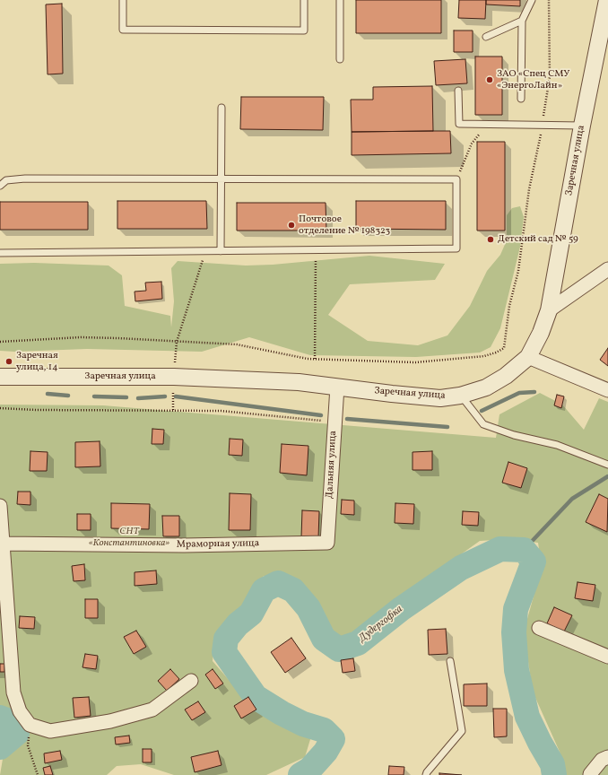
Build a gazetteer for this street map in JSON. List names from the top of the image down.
{
  "streets": {
    "street": ["Заречная улица", "Дальняя улица", "Мраморная улица"]
  },
  "crossings": [
    ["Заречная улица", "Дальняя улица"],
    ["Дальняя улица", "Мраморная улица"]
  ],
  "water": ["Дудергофка"],
  "parks": ["СНТ «Константиновка»"],
  "places": [
    "ЗАО «Спец СМУ «ЭнергоЛайн»",
    "Почтовое отделение № 198323",
    "Детский сад № 59",
    "Заречная улица, 14"
  ]
}
